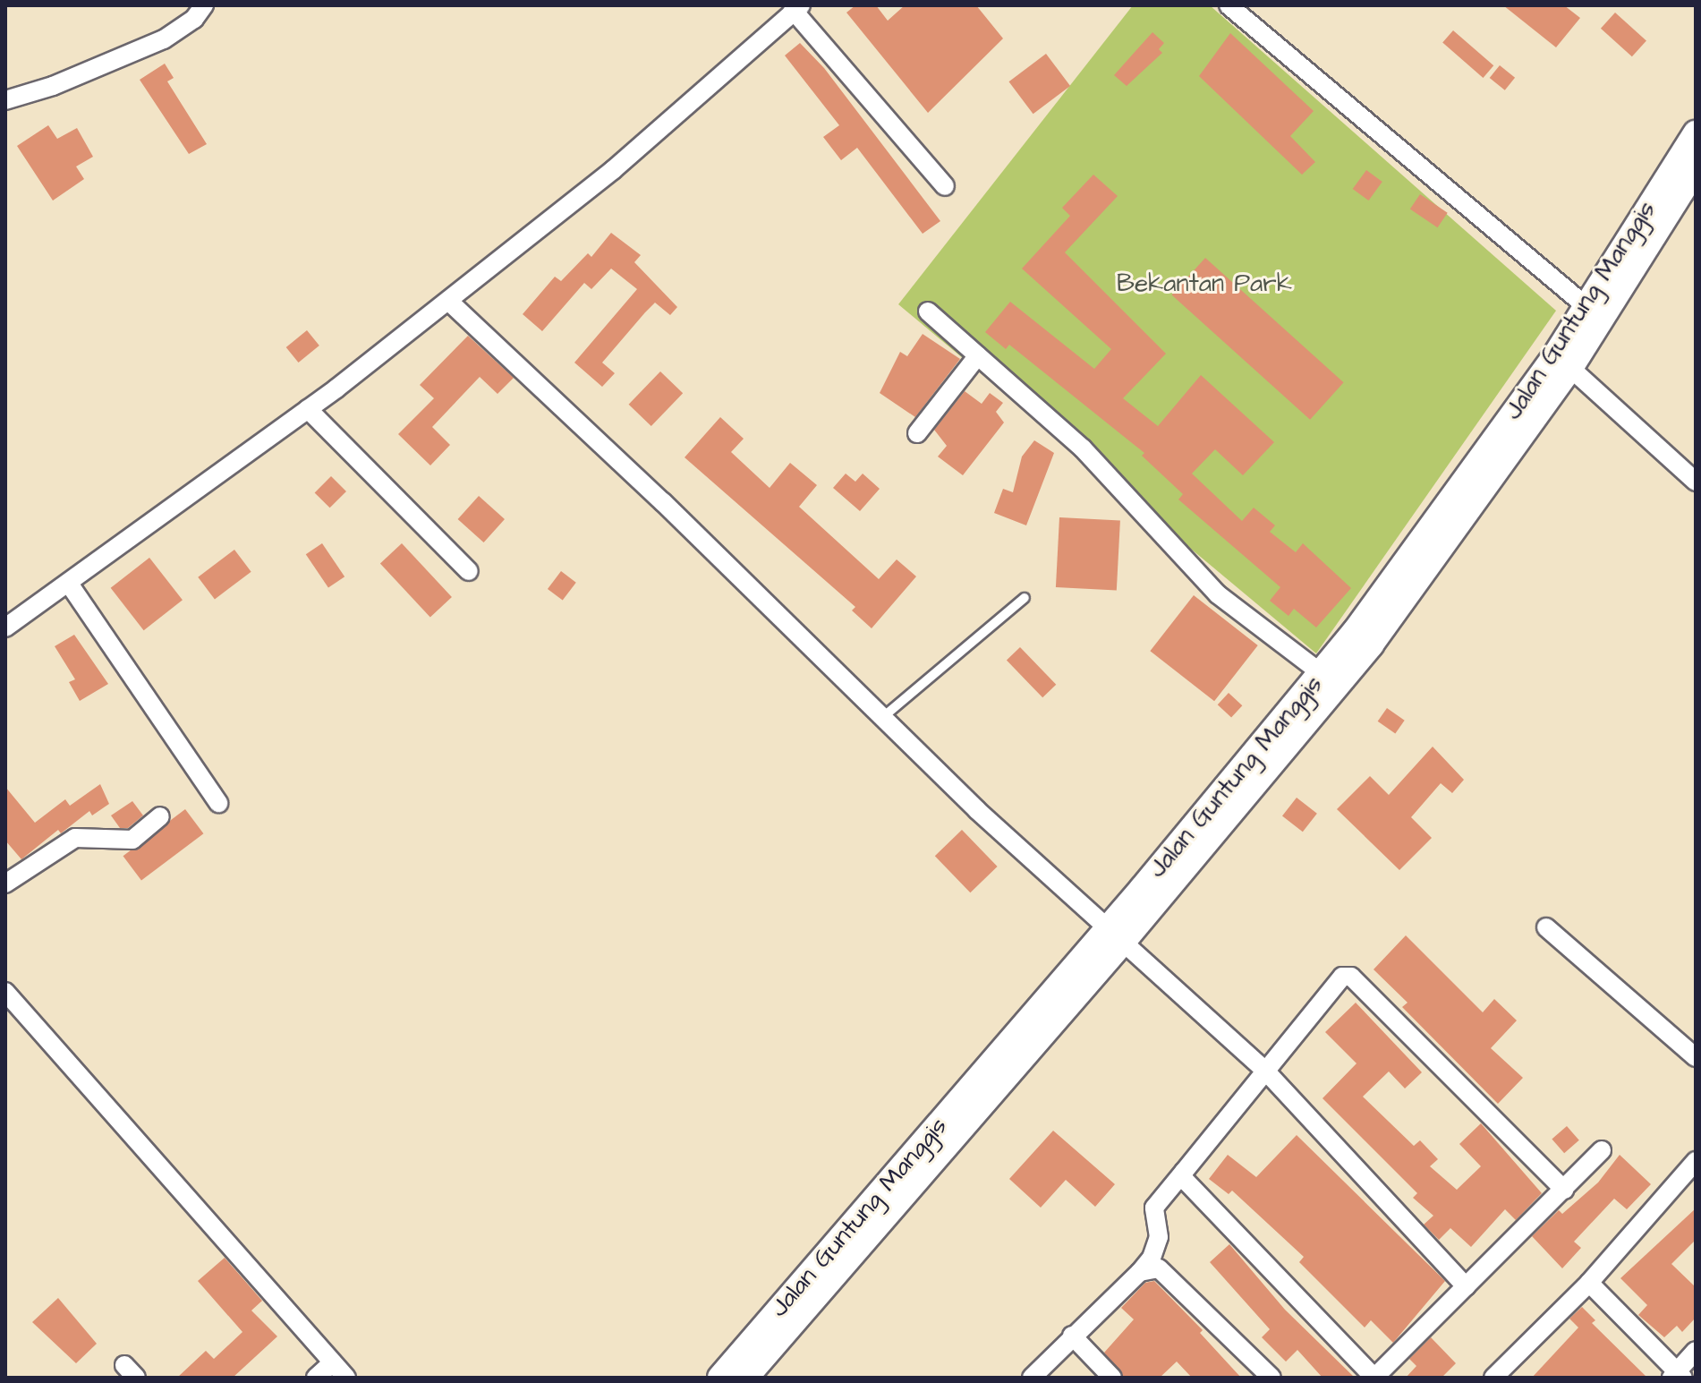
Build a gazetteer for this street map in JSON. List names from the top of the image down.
{
  "streets": {
    "street": ["Jalan Guntung Manggis"]
  },
  "parks": ["Bekantan Park"]
}
